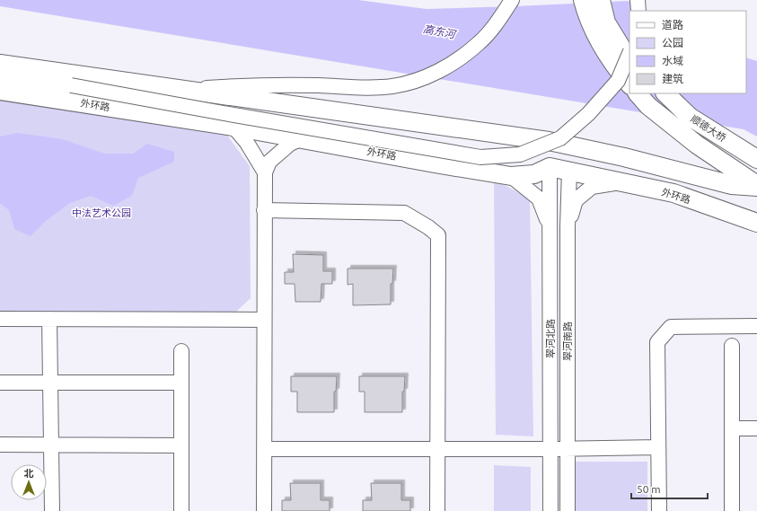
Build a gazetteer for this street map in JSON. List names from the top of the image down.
{
  "streets": {
    "main road": ["外环路", "顺德大桥"],
    "street": ["翠河北路", "翠河南路"]
  },
  "crossings": [
    ["外环路", "翠河北路"],
    ["外环路", "翠河南路"]
  ],
  "water": ["高东河"],
  "parks": ["中法艺术公园"],
  "legend": [
    "道路",
    "公园",
    "水域",
    "建筑"
  ],
  "scale_bar": "50 m",
  "north": "top"
}
